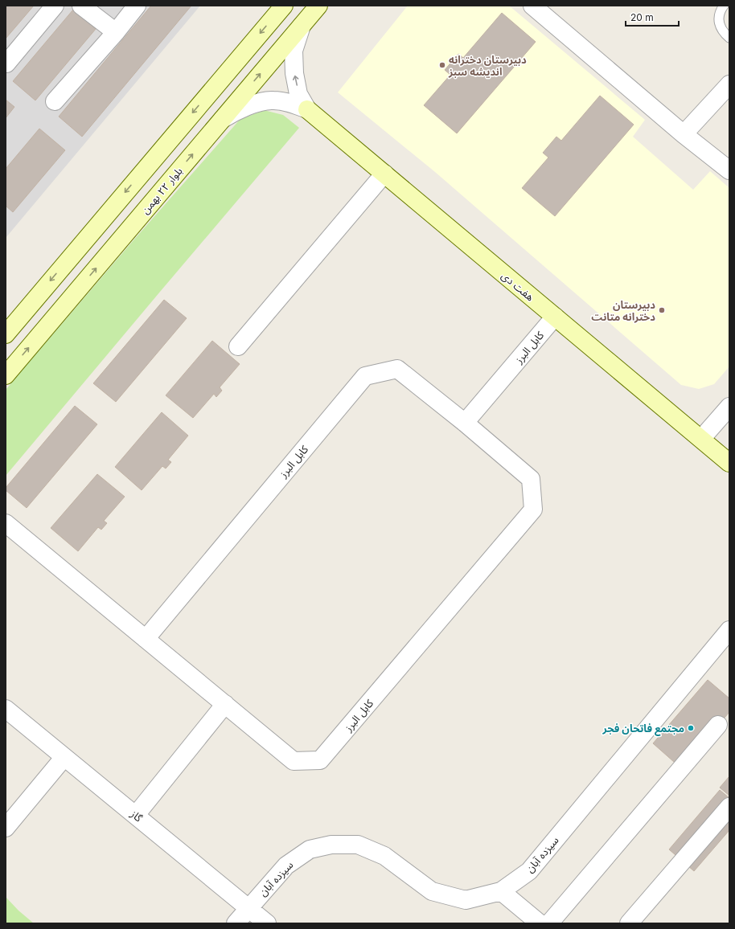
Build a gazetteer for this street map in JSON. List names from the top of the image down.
{
  "streets": {
    "main road": ["بلوار ۲۲ بهمن", "هفت دی"],
    "street": ["کابل البرز", "گاز", "سیزده آبان"]
  },
  "crossings": [
    ["هفت دی", "کابل البرز"],
    ["گاز", "سیزده آبان"]
  ],
  "places": ["دبیرستان دخترانه اندیشه سبز", "دبیرستان دخترانه متانت", "مجتمع فاتحان فجر"],
  "scale_bar": "20 m"
}
